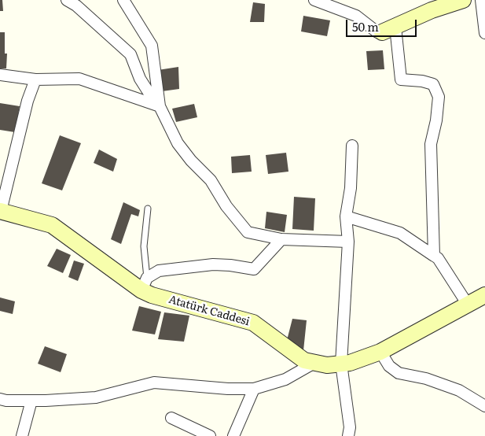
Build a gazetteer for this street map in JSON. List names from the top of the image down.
{
  "streets": {
    "main road": ["Atatürk Caddesi"]
  },
  "scale_bar": "50 m"
}
